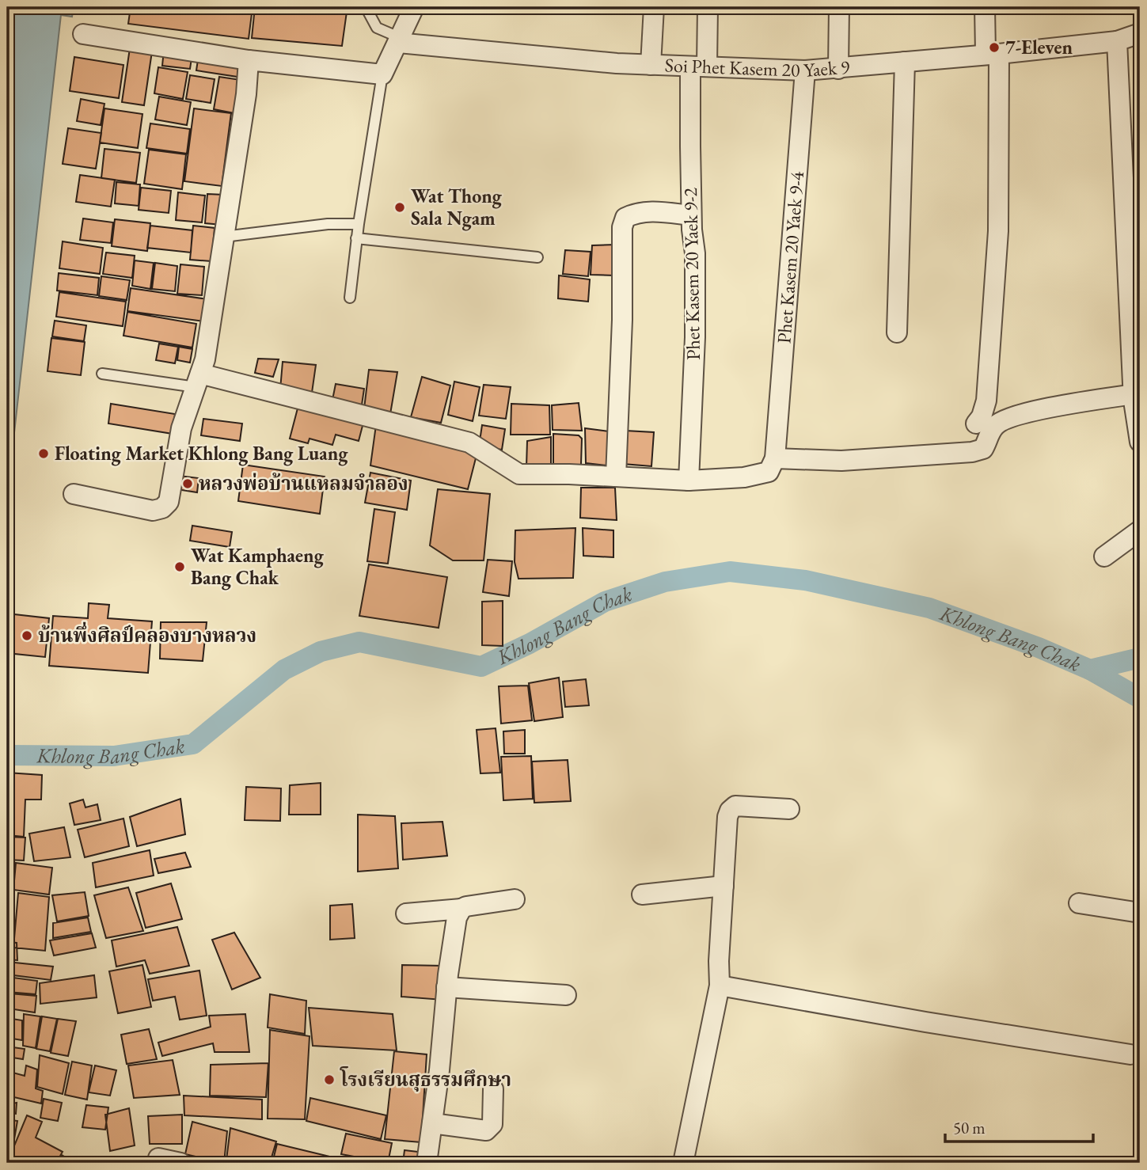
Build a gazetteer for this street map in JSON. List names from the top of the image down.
{
  "streets": {
    "street": ["Soi Phet Kasem 20 Yaek 9", "Phet Kasem 20 Yaek 9-4", "Phet Kasem 20 Yaek 9-2"]
  },
  "crossings": [
    ["Soi Phet Kasem 20 Yaek 9", "Phet Kasem 20 Yaek 9-4"],
    ["Soi Phet Kasem 20 Yaek 9", "Phet Kasem 20 Yaek 9-2"]
  ],
  "water": ["Khlong Bang Chak"],
  "places": [
    "7-Eleven",
    "Wat Thong Sala Ngam",
    "Floating Market Khlong Bang Luang",
    "หลวงพ่อบ้านแหลมจำลอง",
    "Wat Kamphaeng Bang Chak",
    "บ้านพึ่งศิลป์คลองบางหลวง",
    "โรงเรียนสุธรรมศึกษา"
  ],
  "scale_bar": "50 m"
}
